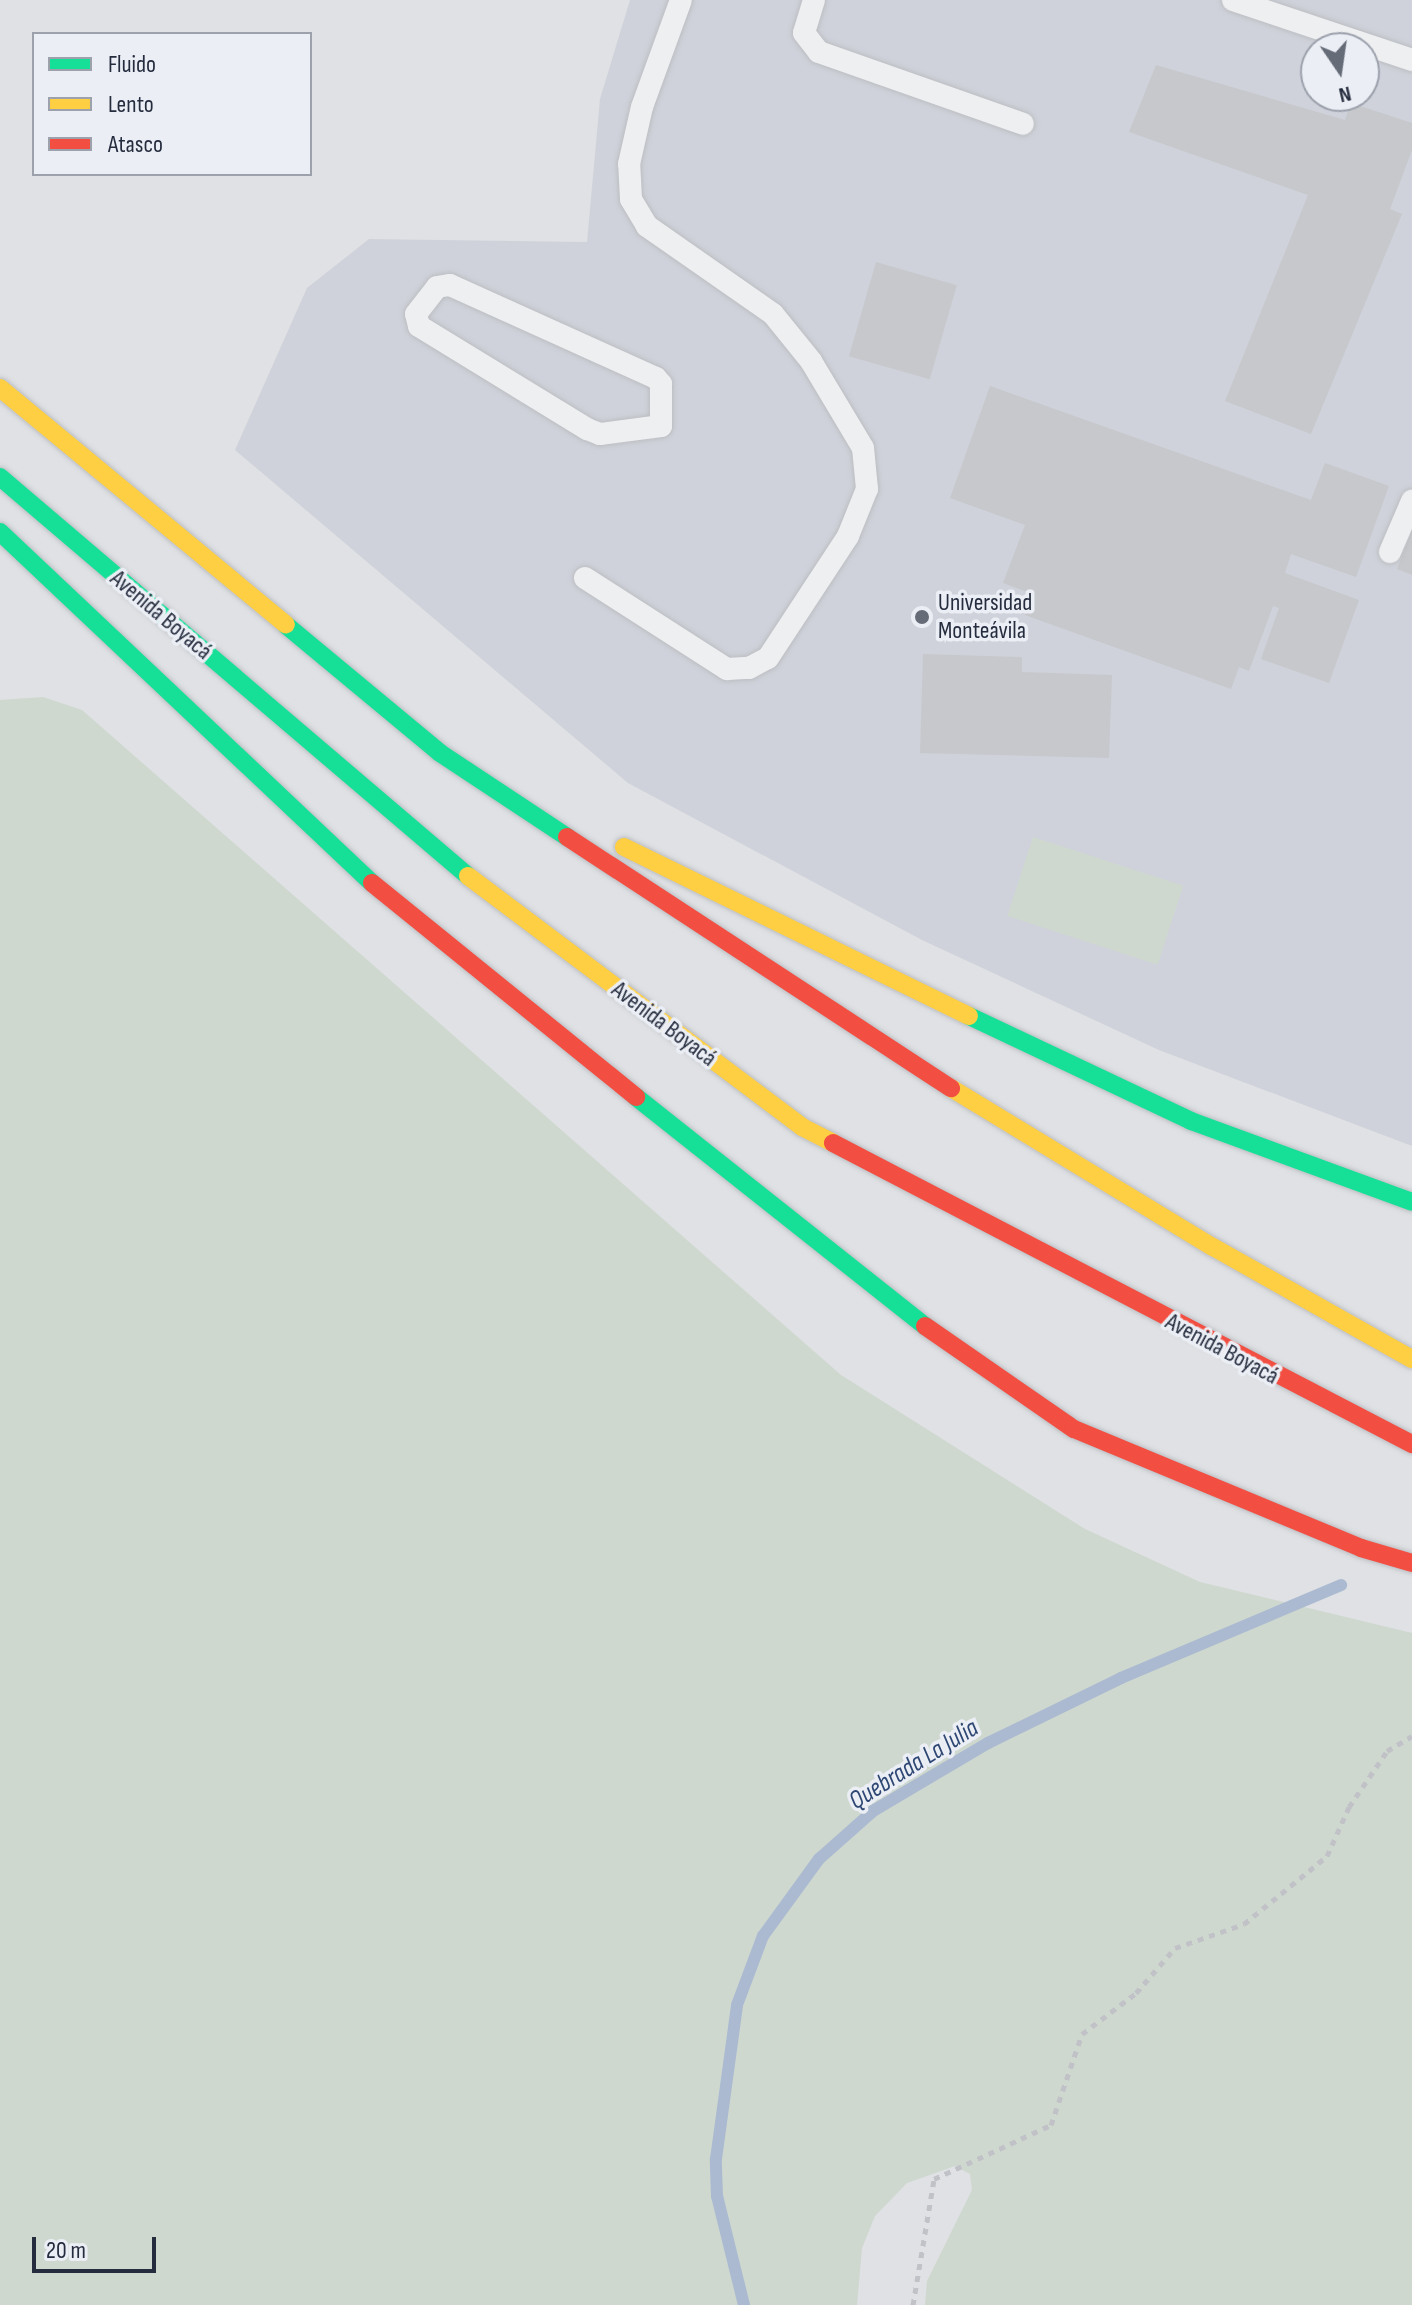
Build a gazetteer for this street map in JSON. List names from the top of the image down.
{
  "streets": {
    "highway": ["Avenida Boyacá"]
  },
  "water": ["Quebrada La Julia"],
  "places": ["Universidad Monteávila"],
  "legend": ["Fluido", "Lento", "Atasco"],
  "scale_bar": "20 m",
  "north": "bottom"
}
